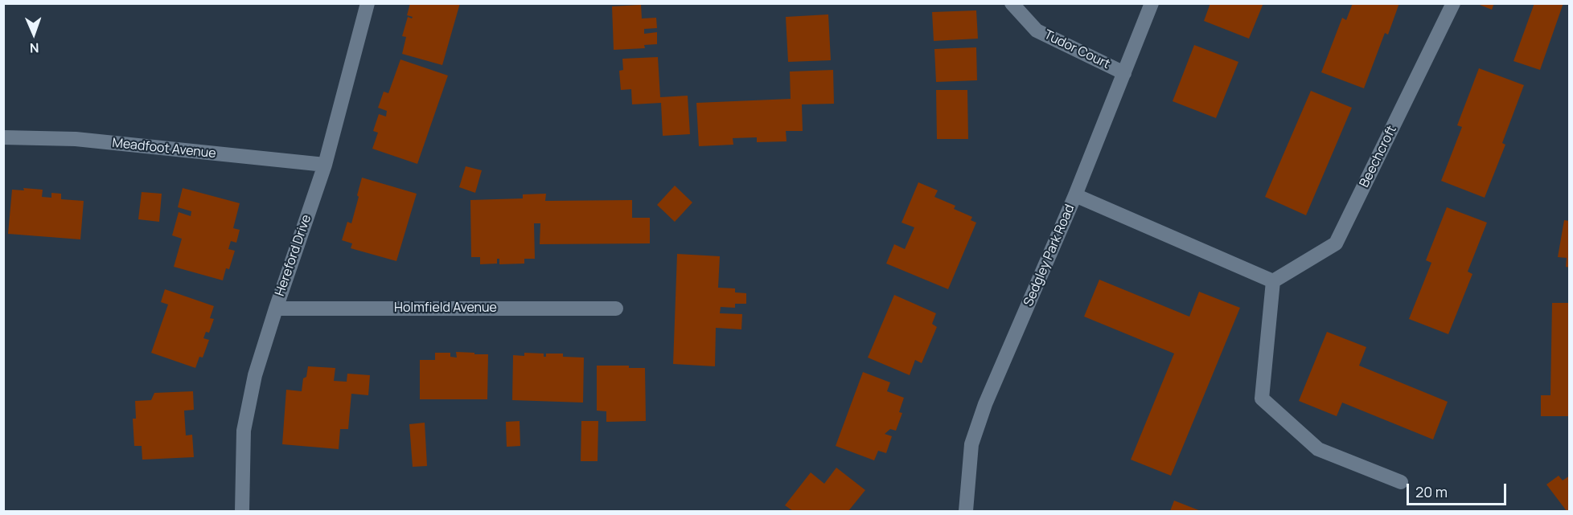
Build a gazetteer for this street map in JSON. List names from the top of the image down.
{
  "streets": {
    "street": [
      "Tudor Court",
      "Meadfoot Avenue",
      "Beechcroft",
      "Hereford Drive",
      "Sedgley Park Road",
      "Holmfield Avenue"
    ]
  },
  "crossings": [
    ["Tudor Court", "Sedgley Park Road"],
    ["Meadfoot Avenue", "Hereford Drive"],
    ["Hereford Drive", "Holmfield Avenue"]
  ],
  "scale_bar": "20 m",
  "north": "bottom"
}
